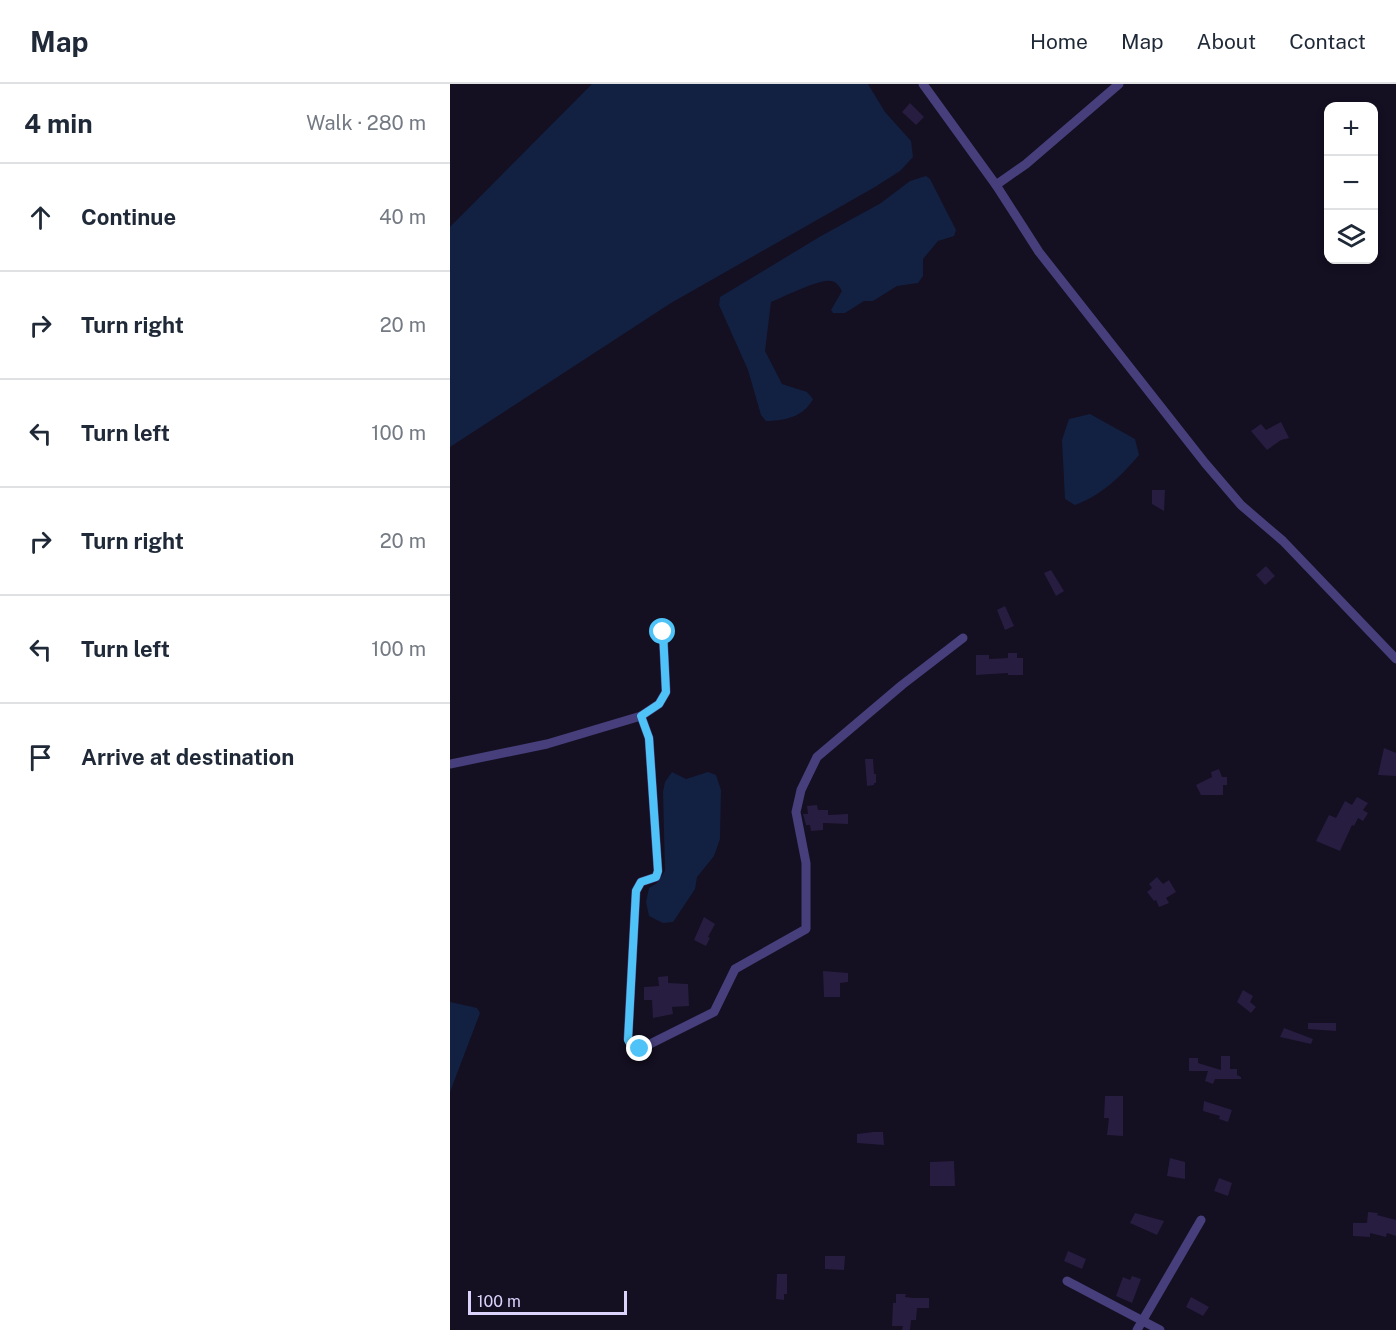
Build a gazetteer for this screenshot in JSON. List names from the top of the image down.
{
  "scale_bar": "100 m",
  "page": {
    "header": "Map",
    "nav": [
      "Home",
      "Map",
      "About",
      "Contact"
    ],
    "heading": ["4 min", "Walk · 280 m"],
    "map_buttons": ["+", "−"],
    "list": [
      ["Continue", "40 m"],
      ["Turn right", "20 m"],
      ["Turn left", "100 m"],
      ["Turn right", "20 m"],
      ["Turn left", "100 m"],
      "Arrive at destination"
    ],
    "scale": "100 m"
  }
}
